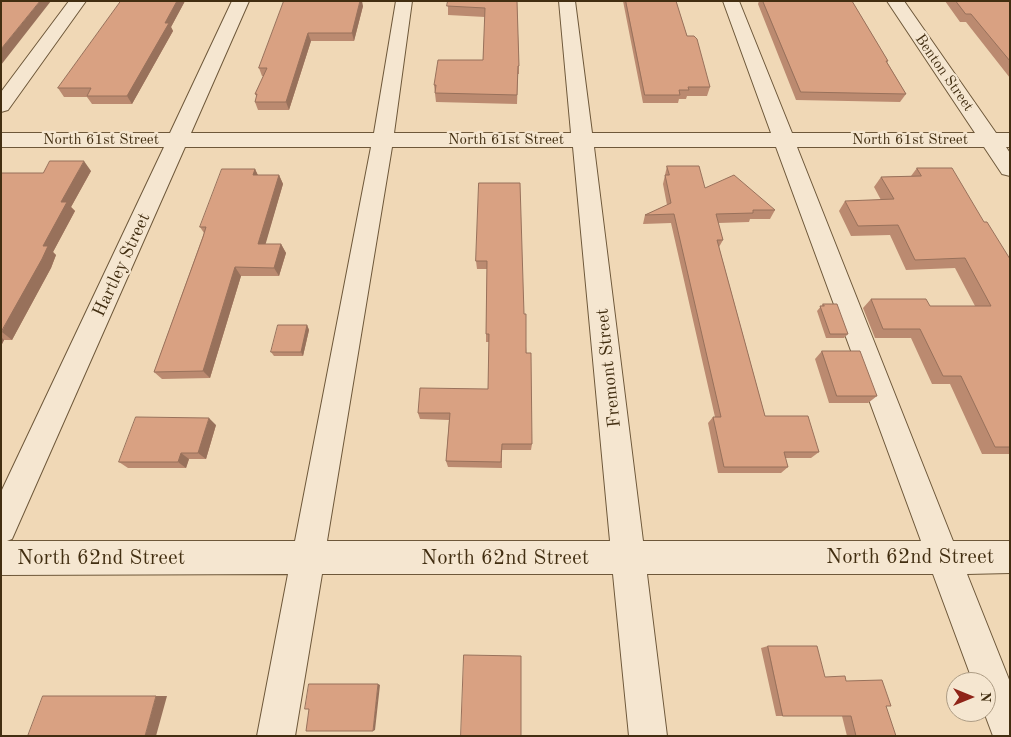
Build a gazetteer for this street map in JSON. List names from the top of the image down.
{
  "streets": {
    "street": [
      "Benton Street",
      "North 61st Street",
      "Hartley Street",
      "Fremont Street",
      "North 62nd Street"
    ]
  },
  "crossings": [
    ["Benton Street", "North 61st Street"],
    ["North 61st Street", "Hartley Street"],
    ["North 61st Street", "Fremont Street"],
    ["Fremont Street", "North 62nd Street"]
  ],
  "north": "right"
}
